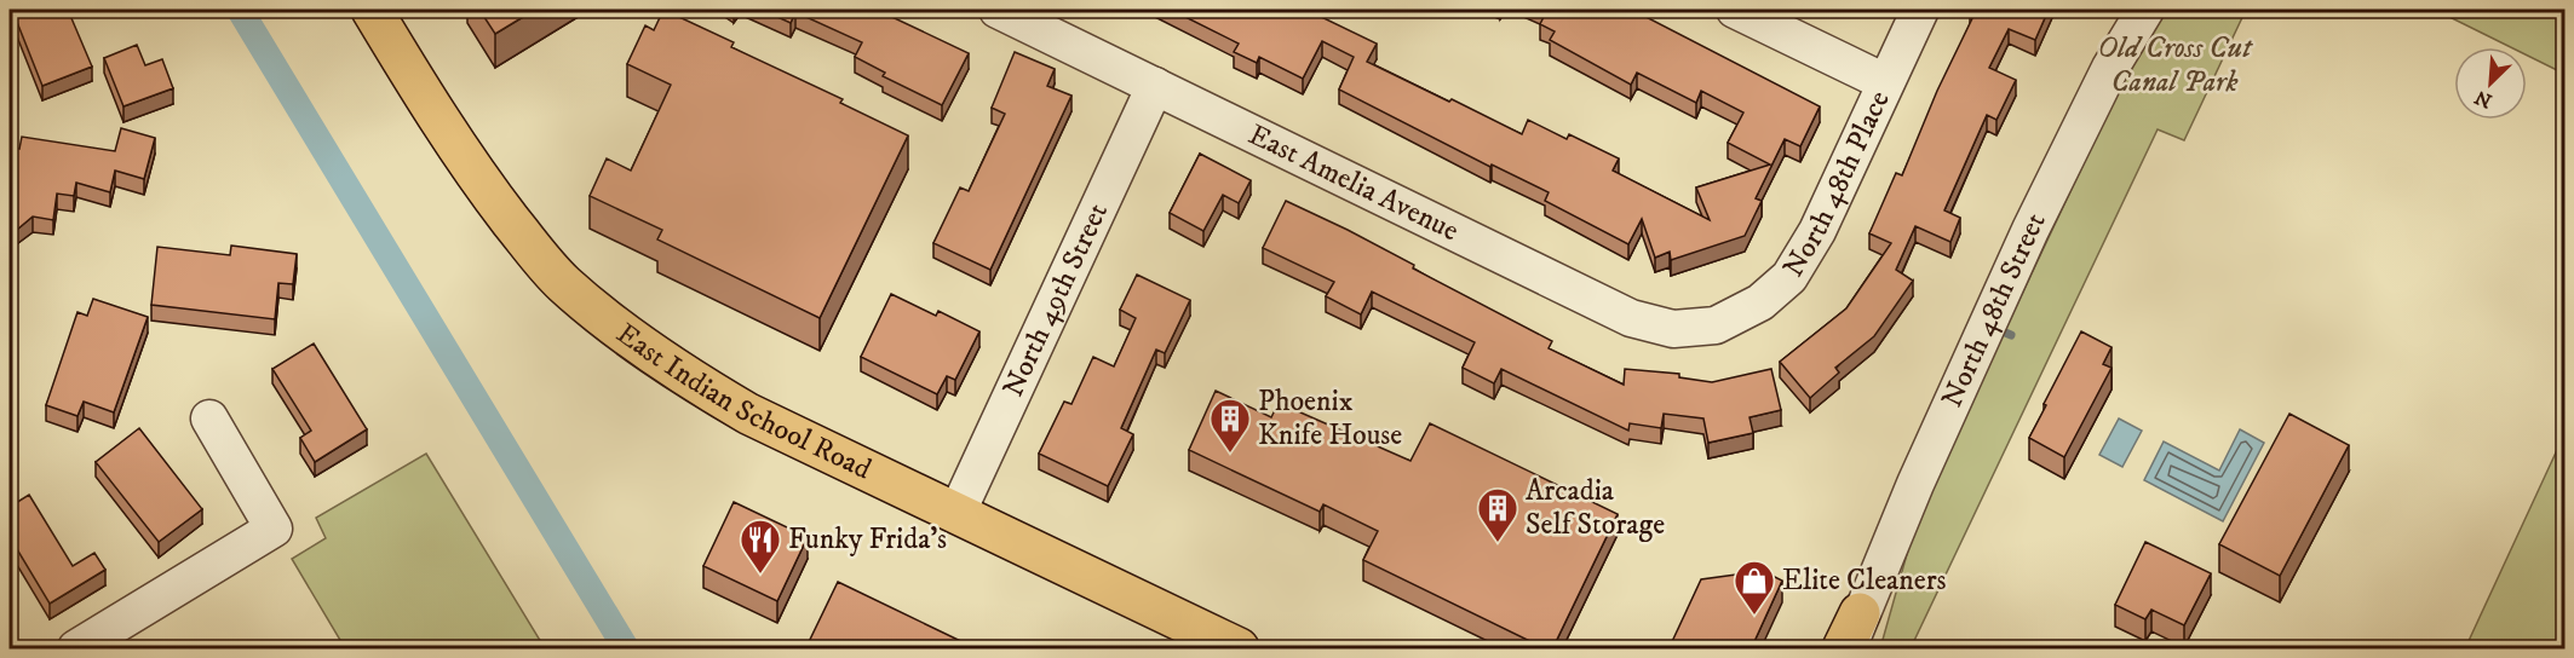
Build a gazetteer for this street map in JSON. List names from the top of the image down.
{
  "streets": {
    "main road": ["East Indian School Road"],
    "street": [
      "North 48th Place",
      "East Amelia Avenue",
      "North 49th Street",
      "North 48th Street"
    ]
  },
  "crossings": [
    ["North 48th Place", "East Amelia Avenue"],
    ["East Amelia Avenue", "North 49th Street"],
    ["North 49th Street", "East Indian School Road"]
  ],
  "parks": ["Old Cross Cut Canal Park"],
  "places": {
    "building": ["Phoenix Knife House", "Arcadia Self Storage"],
    "restaurant": ["Funky Frida's"],
    "shop": ["Elite Cleaners"]
  },
  "north": "bottom left"
}
